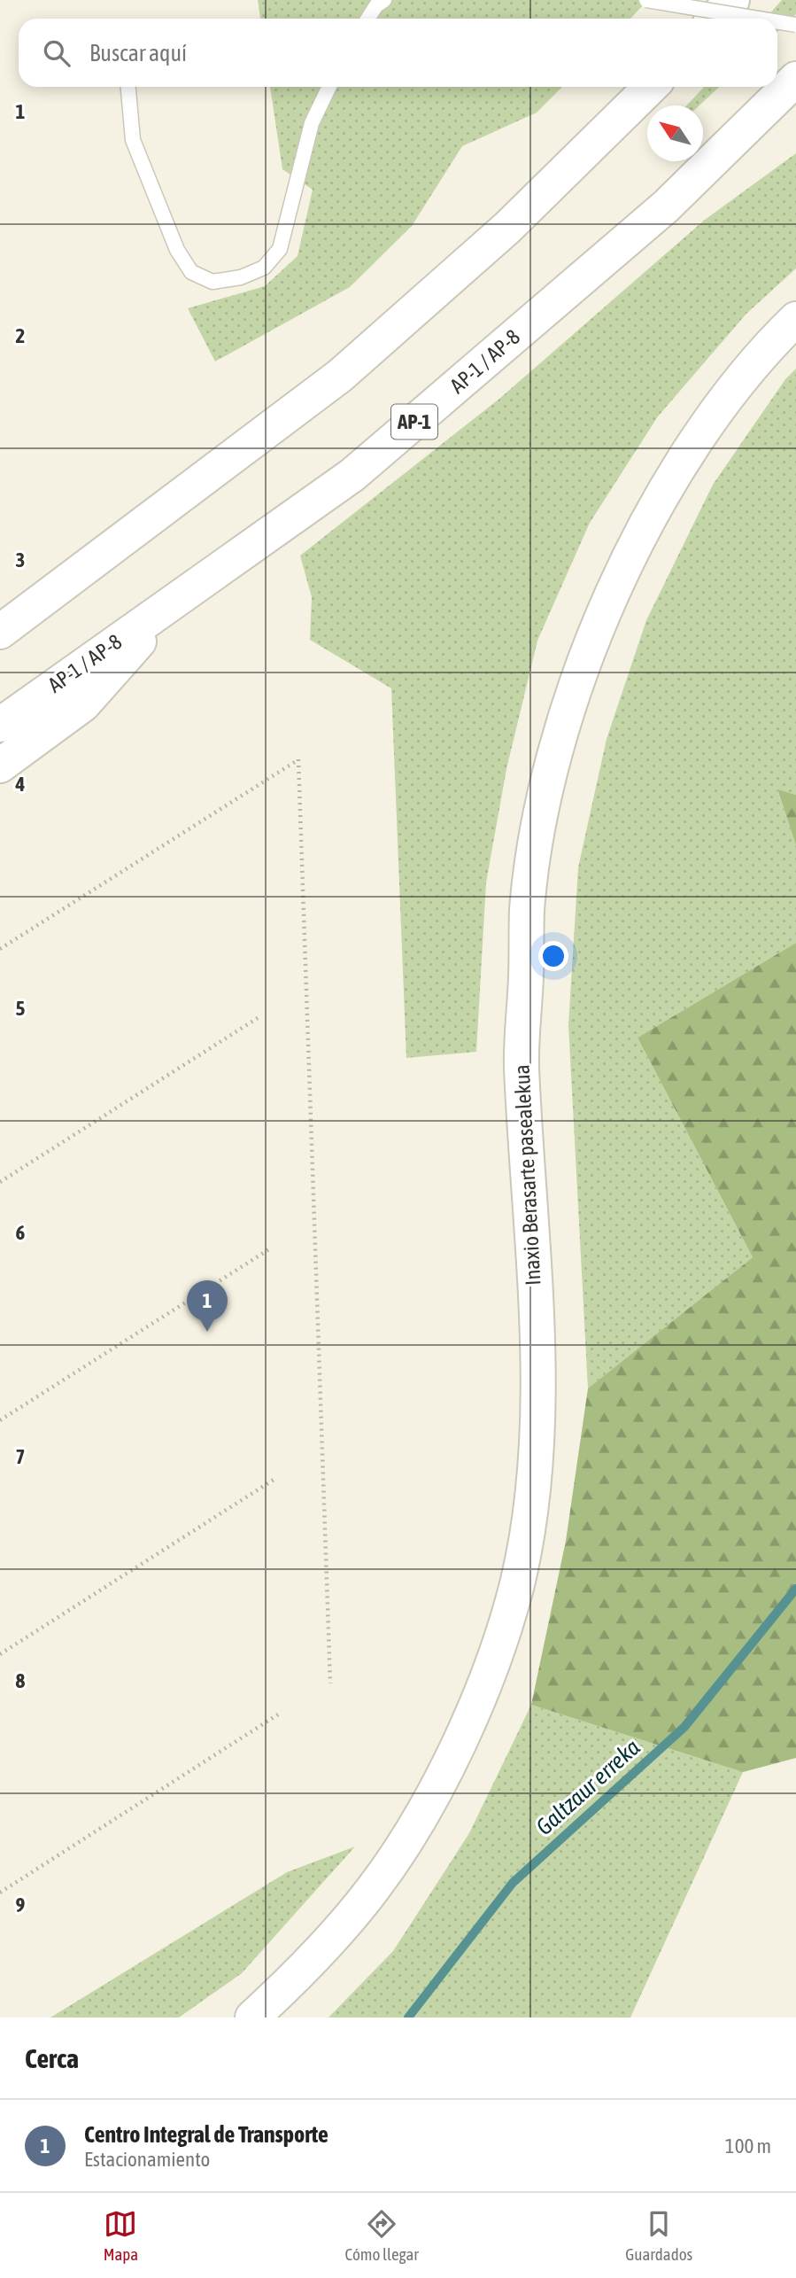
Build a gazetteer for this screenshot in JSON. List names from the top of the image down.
{
  "streets": {
    "main road": ["AP-1 / AP-8", "AP-1", "Inaxio Berasarte pasealekua"]
  },
  "water": ["Galtzaur erreka"],
  "north": "top left",
  "page": {
    "search": "Buscar aquí",
    "pins": "1",
    "heading": "Cerca",
    "list": [
      {
        "mark": "1",
        "name": "Centro Integral de Transporte",
        "note": "Estacionamiento",
        "value": "100 m"
      }
    ],
    "nav": ["Mapa", "Cómo llegar", "Guardados"]
  },
  "grid": {
    "rows": [
      "1",
      "2",
      "3",
      "4",
      "5",
      "6",
      "7",
      "8",
      "9"
    ]
  }
}
